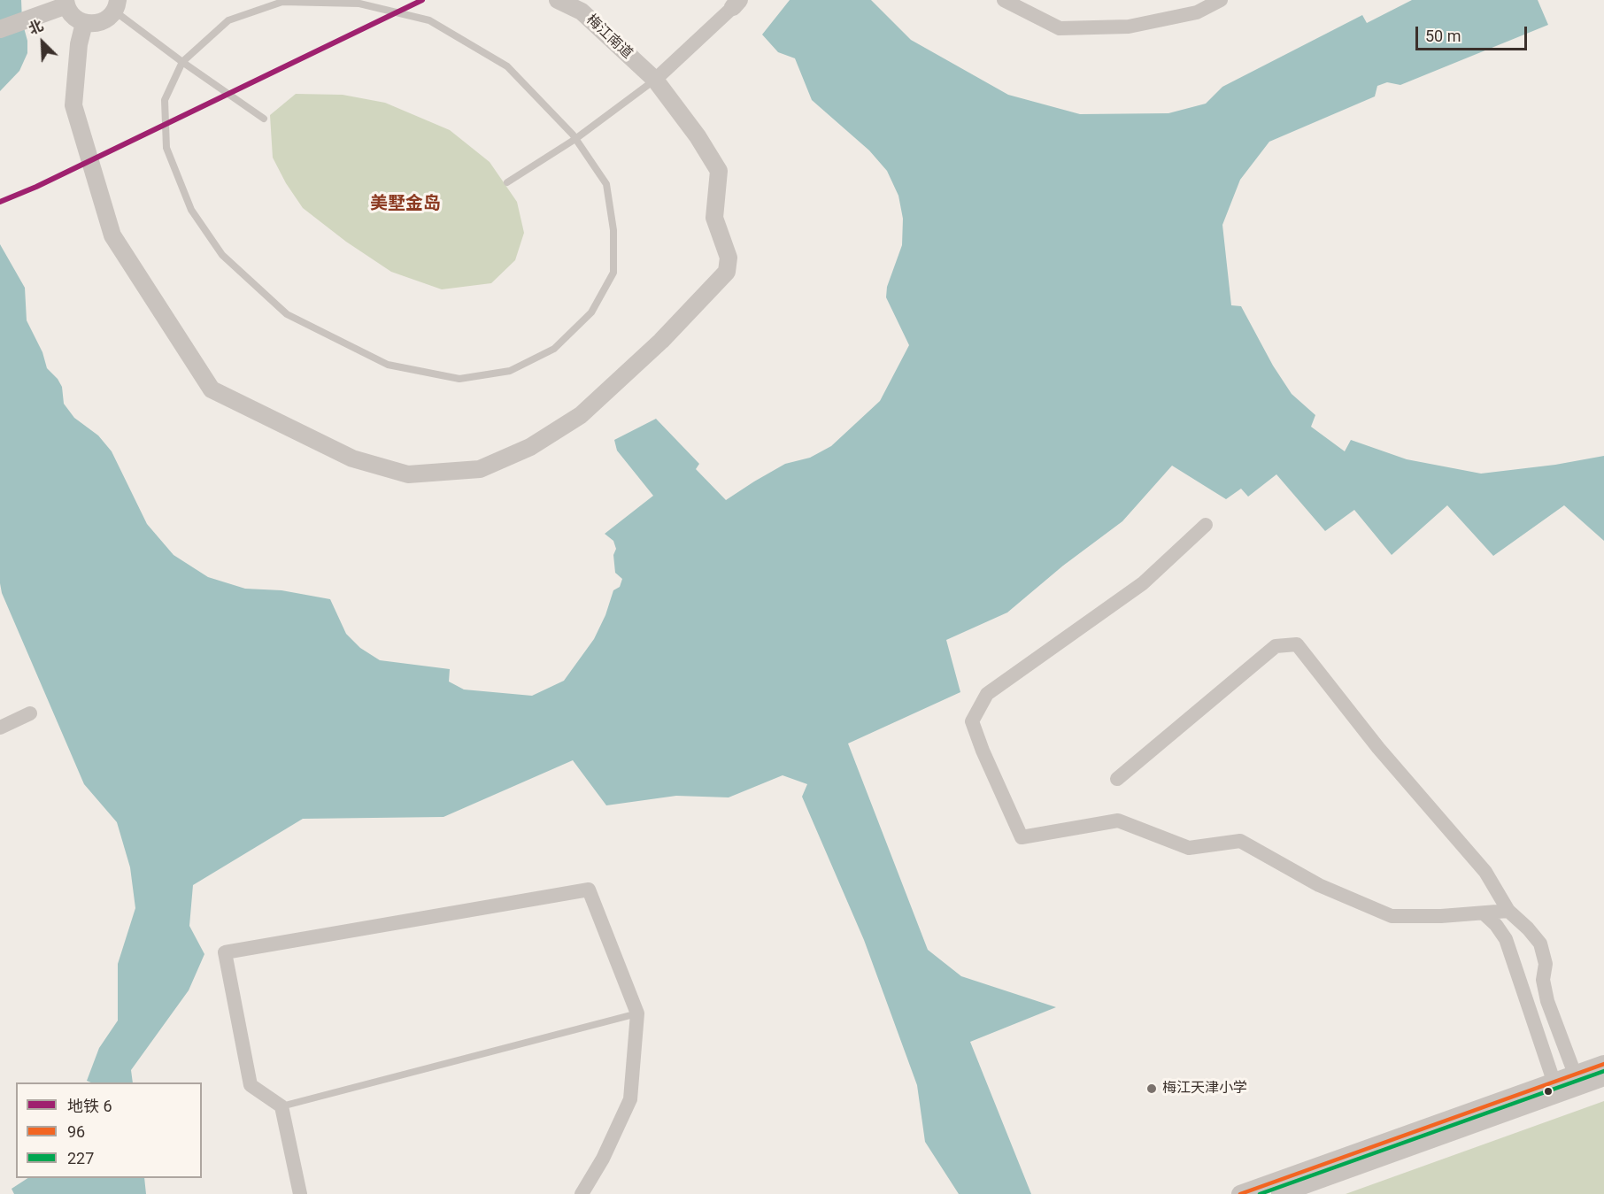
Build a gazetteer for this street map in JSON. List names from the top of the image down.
{
  "streets": {
    "street": ["梅江南道"]
  },
  "districts": ["美墅金岛"],
  "places": ["梅江天津小学"],
  "lines": ["metro line 6", "transit line 96", "transit line 227"],
  "legend": ["地铁 6", "96", "227"],
  "scale_bar": "50 m",
  "north": "top left"
}
